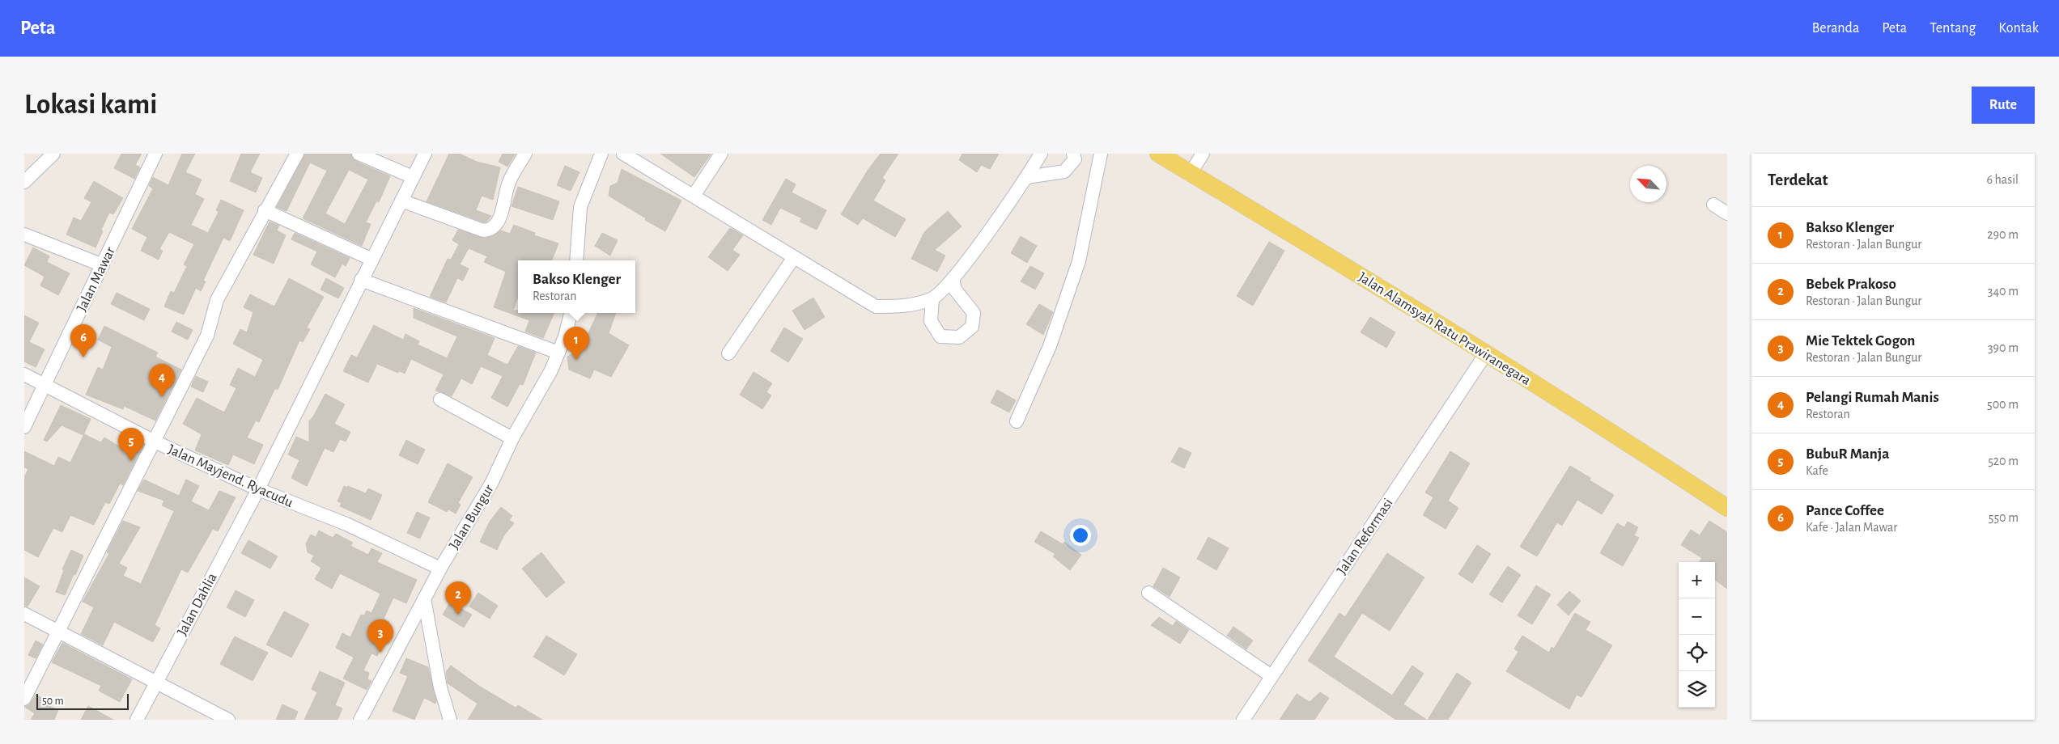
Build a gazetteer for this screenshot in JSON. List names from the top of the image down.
{
  "streets": {
    "main road": ["Jalan Alamsyah Ratu Prawiranegara"],
    "street": [
      "Jalan Mawar",
      "Jalan Mayjend. Ryacudu",
      "Jalan Bungur",
      "Jalan Reformasi",
      "Jalan Dahlia"
    ]
  },
  "crossings": [
    ["Jalan Mawar", "Jalan Mayjend. Ryacudu"],
    ["Jalan Alamsyah Ratu Prawiranegara", "Jalan Reformasi"],
    ["Jalan Mayjend. Ryacudu", "Jalan Bungur"],
    ["Jalan Mayjend. Ryacudu", "Jalan Dahlia"]
  ],
  "scale_bar": "50 m",
  "north": "top left",
  "page": {
    "header": "Peta",
    "nav": [
      "Beranda",
      "Peta",
      "Tentang",
      "Kontak"
    ],
    "buttons": "Rute",
    "title": "Lokasi kami",
    "heading": ["Terdekat", "6 hasil"],
    "list": [
      {
        "mark": "1",
        "name": "Bakso Klenger",
        "note": "Restoran · Jalan Bungur",
        "value": "290 m"
      },
      {
        "mark": "2",
        "name": "Bebek Prakoso",
        "note": "Restoran · Jalan Bungur",
        "value": "340 m"
      },
      {
        "mark": "3",
        "name": "Mie Tektek Gogon",
        "note": "Restoran · Jalan Bungur",
        "value": "390 m"
      },
      {
        "mark": "4",
        "name": "Pelangi Rumah Manis",
        "note": "Restoran",
        "value": "500 m"
      },
      {
        "mark": "5",
        "name": "BubuR Manja",
        "note": "Kafe",
        "value": "520 m"
      },
      {
        "mark": "6",
        "name": "Pance Coffee",
        "note": "Kafe · Jalan Mawar",
        "value": "550 m"
      }
    ],
    "popup": ["Bakso Klenger", "Restoran"],
    "pins": [
      "6",
      "1",
      "4",
      "5",
      "2",
      "3"
    ],
    "map_buttons": ["+", "−"],
    "scale": "50 m"
  }
}
